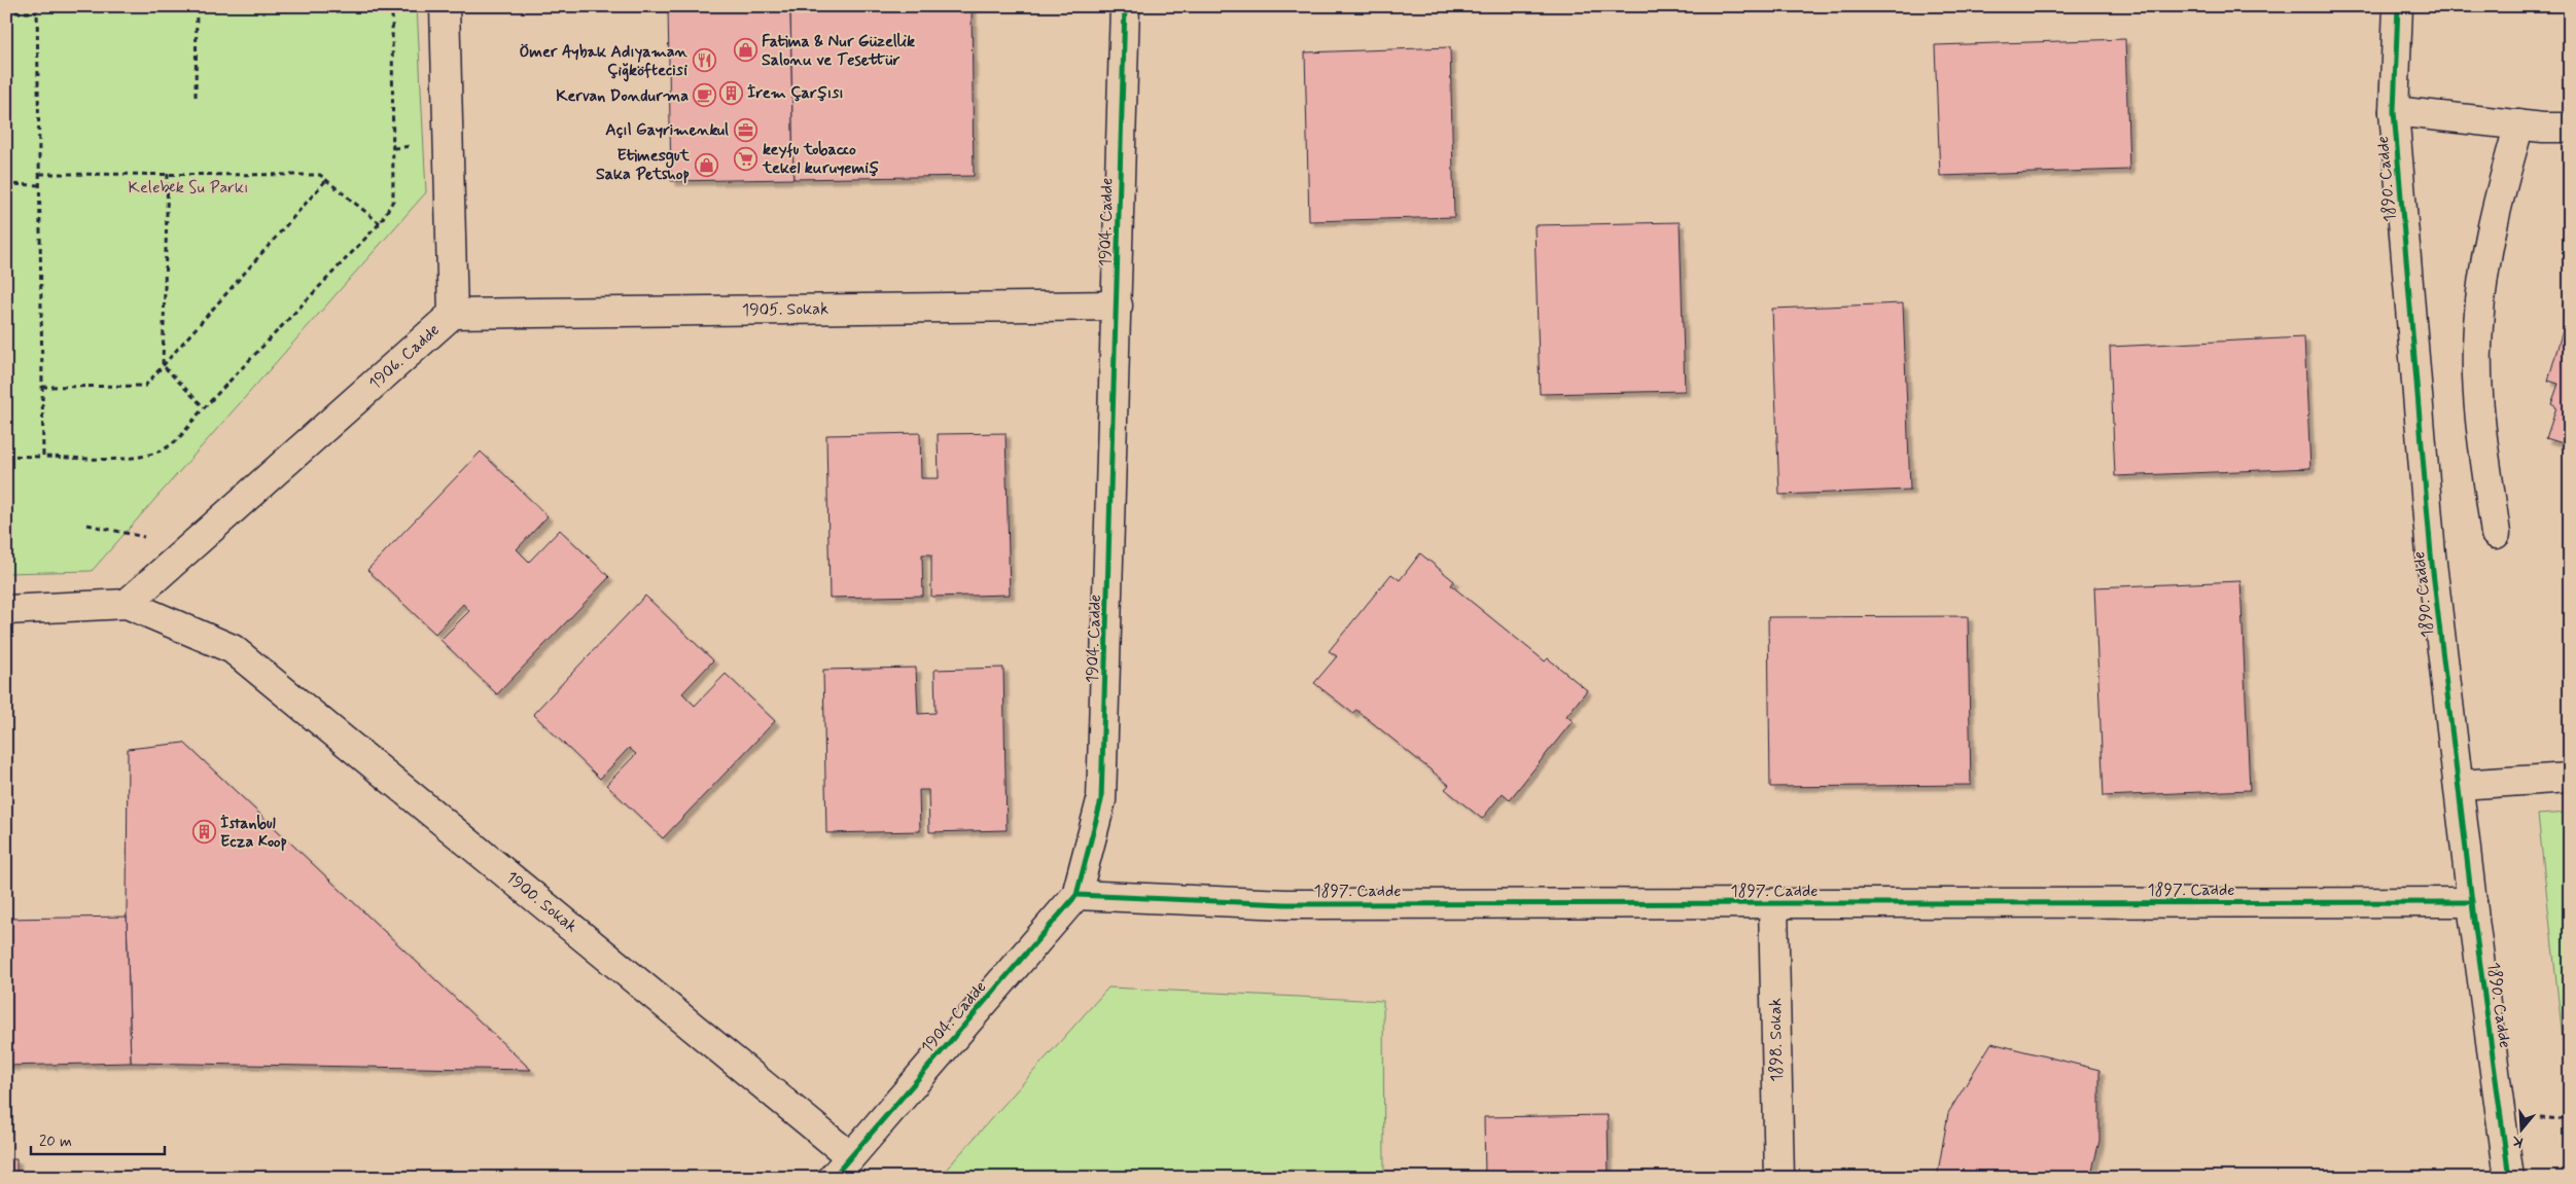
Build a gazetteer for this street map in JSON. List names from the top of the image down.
{
  "streets": {
    "street": [
      "1890. Cadde",
      "1904. Cadde",
      "1905. Sokak",
      "1906. Cadde",
      "1897. Cadde",
      "1900. Sokak",
      "1898. Sokak"
    ]
  },
  "crossings": [
    ["1890. Cadde", "1897. Cadde"],
    ["1904. Cadde", "1905. Sokak"],
    ["1904. Cadde", "1897. Cadde"],
    ["1904. Cadde", "1900. Sokak"],
    ["1905. Sokak", "1906. Cadde"],
    ["1906. Cadde", "1900. Sokak"],
    ["1897. Cadde", "1898. Sokak"]
  ],
  "parks": ["Kelebek Su Parkı"],
  "places": {
    "shop": ["Fatima & Nur Güzellik Salonu ve Tesettür", "Etimesgut Saka Petshop"],
    "restaurant": ["Ömer Aybak Adıyaman Çiğköftecisi"],
    "building": ["İrem Çarşısı", "İstanbul Ecza Koop"],
    "cafe": ["Kervan Dondurma"],
    "office": ["Açıl Gayrimenkul"],
    "supermarket": ["keyfu tobacco tekel kuruyemiş"]
  },
  "scale_bar": "20 m",
  "north": "bottom"
}
